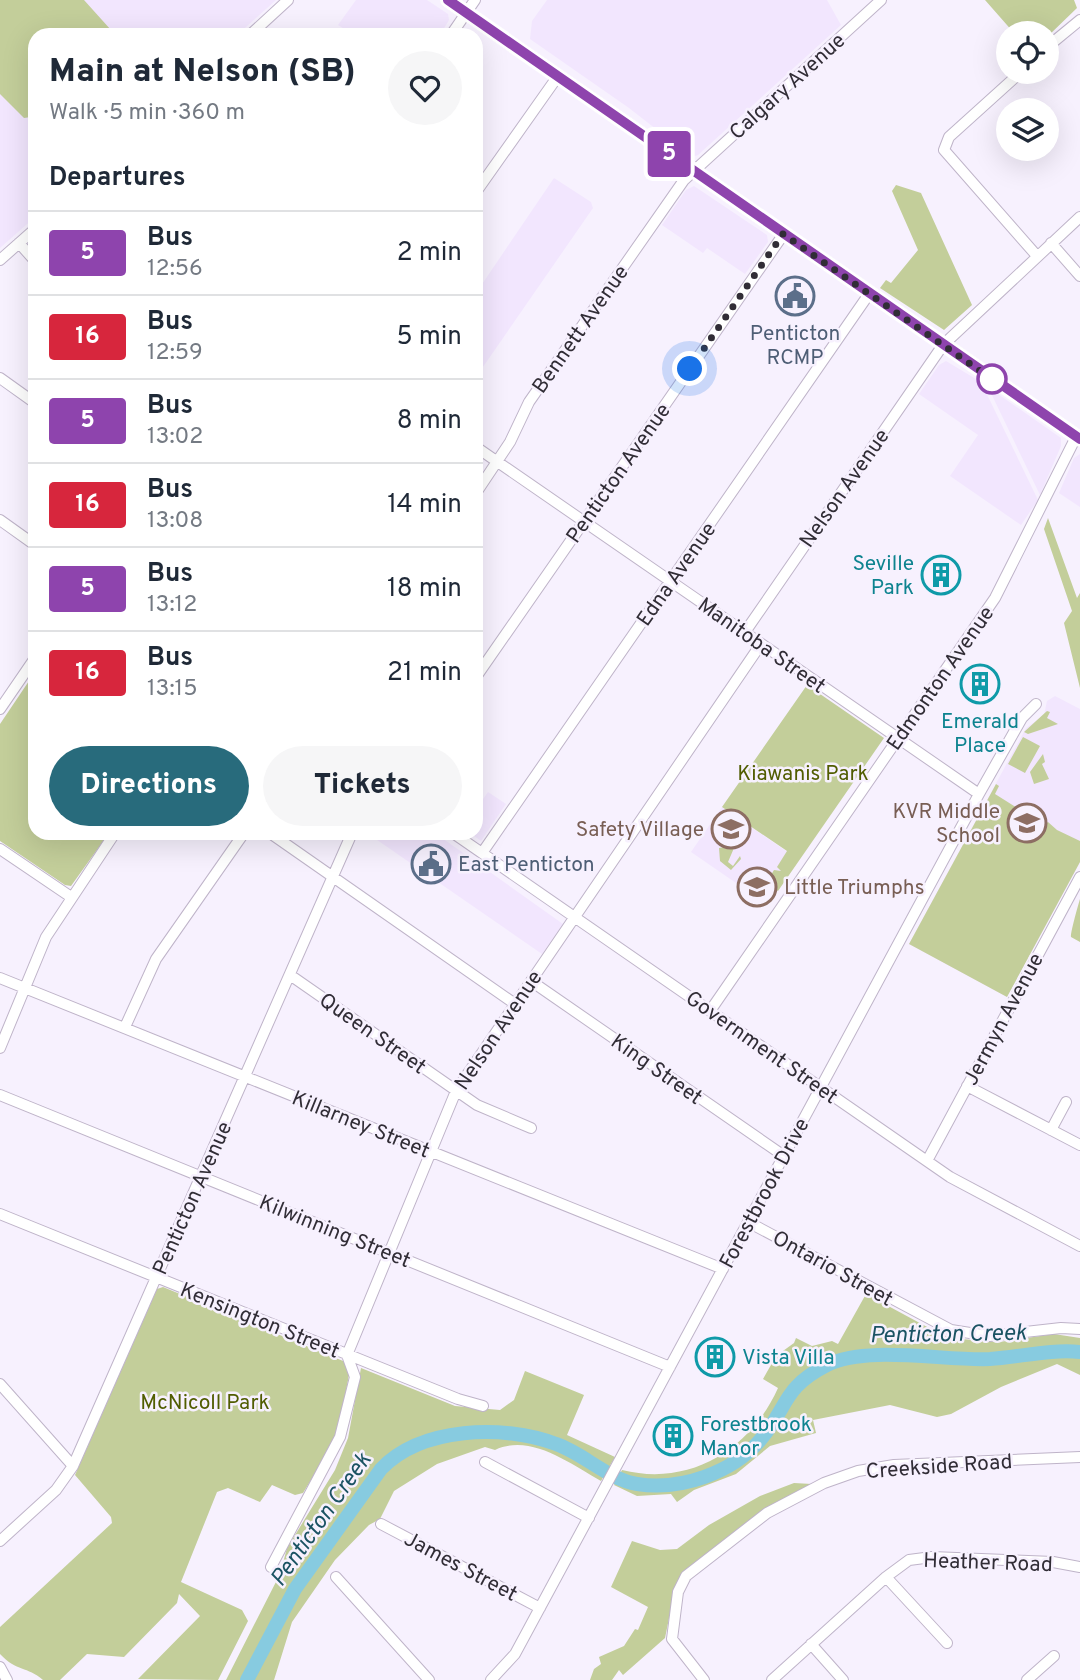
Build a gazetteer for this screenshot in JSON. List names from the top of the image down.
{
  "streets": {
    "street": [
      "Calgary Avenue",
      "Bennett Avenue",
      "Penticton Avenue",
      "Nelson Avenue",
      "Edna Avenue",
      "Manitoba Street",
      "Edmonton Avenue",
      "Jermyn Avenue",
      "Queen Street",
      "Government Street",
      "King Street",
      "Killarney Street",
      "Forestbrook Drive",
      "Kilwinning Street",
      "Ontario Street",
      "Kensington Street",
      "Creekside Road",
      "Heather Road",
      "James Street"
    ]
  },
  "crossings": [
    ["Calgary Avenue", "Bennett Avenue"],
    ["Bennett Avenue", "Manitoba Street"],
    ["Penticton Avenue", "Manitoba Street"],
    ["Penticton Avenue", "Queen Street"],
    ["Penticton Avenue", "Killarney Street"],
    ["Penticton Avenue", "Kilwinning Street"],
    ["Penticton Avenue", "Kensington Street"],
    ["Nelson Avenue", "Manitoba Street"],
    ["Nelson Avenue", "Queen Street"],
    ["Nelson Avenue", "Government Street"],
    ["Nelson Avenue", "King Street"],
    ["Nelson Avenue", "Killarney Street"],
    ["Nelson Avenue", "Kilwinning Street"],
    ["Nelson Avenue", "Kensington Street"],
    ["Edna Avenue", "Manitoba Street"],
    ["Edna Avenue", "Government Street"],
    ["Manitoba Street", "Edmonton Avenue"],
    ["Manitoba Street", "Forestbrook Drive"],
    ["Edmonton Avenue", "Government Street"],
    ["Jermyn Avenue", "Government Street"],
    ["Government Street", "Forestbrook Drive"],
    ["King Street", "Forestbrook Drive"],
    ["Killarney Street", "Forestbrook Drive"],
    ["Forestbrook Drive", "Kilwinning Street"],
    ["Forestbrook Drive", "Ontario Street"],
    ["Forestbrook Drive", "James Street"]
  ],
  "water": ["Penticton Creek"],
  "parks": ["Kiawanis Park", "McNicoll Park"],
  "places": {
    "public building": ["Penticton RCMP", "East Penticton"],
    "building": [
      "Seville Park",
      "Emerald Place",
      "Vista Villa",
      "Forestbrook Manor"
    ],
    "school or university": ["KVR Middle School", "Safety Village", "Little Triumphs"]
  },
  "lines": ["bus line 5"],
  "page": {
    "on_map": "5",
    "heading": [
      ["Main at Nelson (SB)", "Walk · 5 min · 360 m"],
      "Departures"
    ],
    "list": [
      {
        "mark": "5",
        "name": "Bus",
        "note": "12:56",
        "value": "2 min"
      },
      {
        "mark": "16",
        "name": "Bus",
        "note": "12:59",
        "value": "5 min"
      },
      {
        "mark": "5",
        "name": "Bus",
        "note": "13:02",
        "value": "8 min"
      },
      {
        "mark": "16",
        "name": "Bus",
        "note": "13:08",
        "value": "14 min"
      },
      {
        "mark": "5",
        "name": "Bus",
        "note": "13:12",
        "value": "18 min"
      },
      {
        "mark": "16",
        "name": "Bus",
        "note": "13:15",
        "value": "21 min"
      }
    ],
    "buttons": ["Directions", "Tickets"]
  }
}
